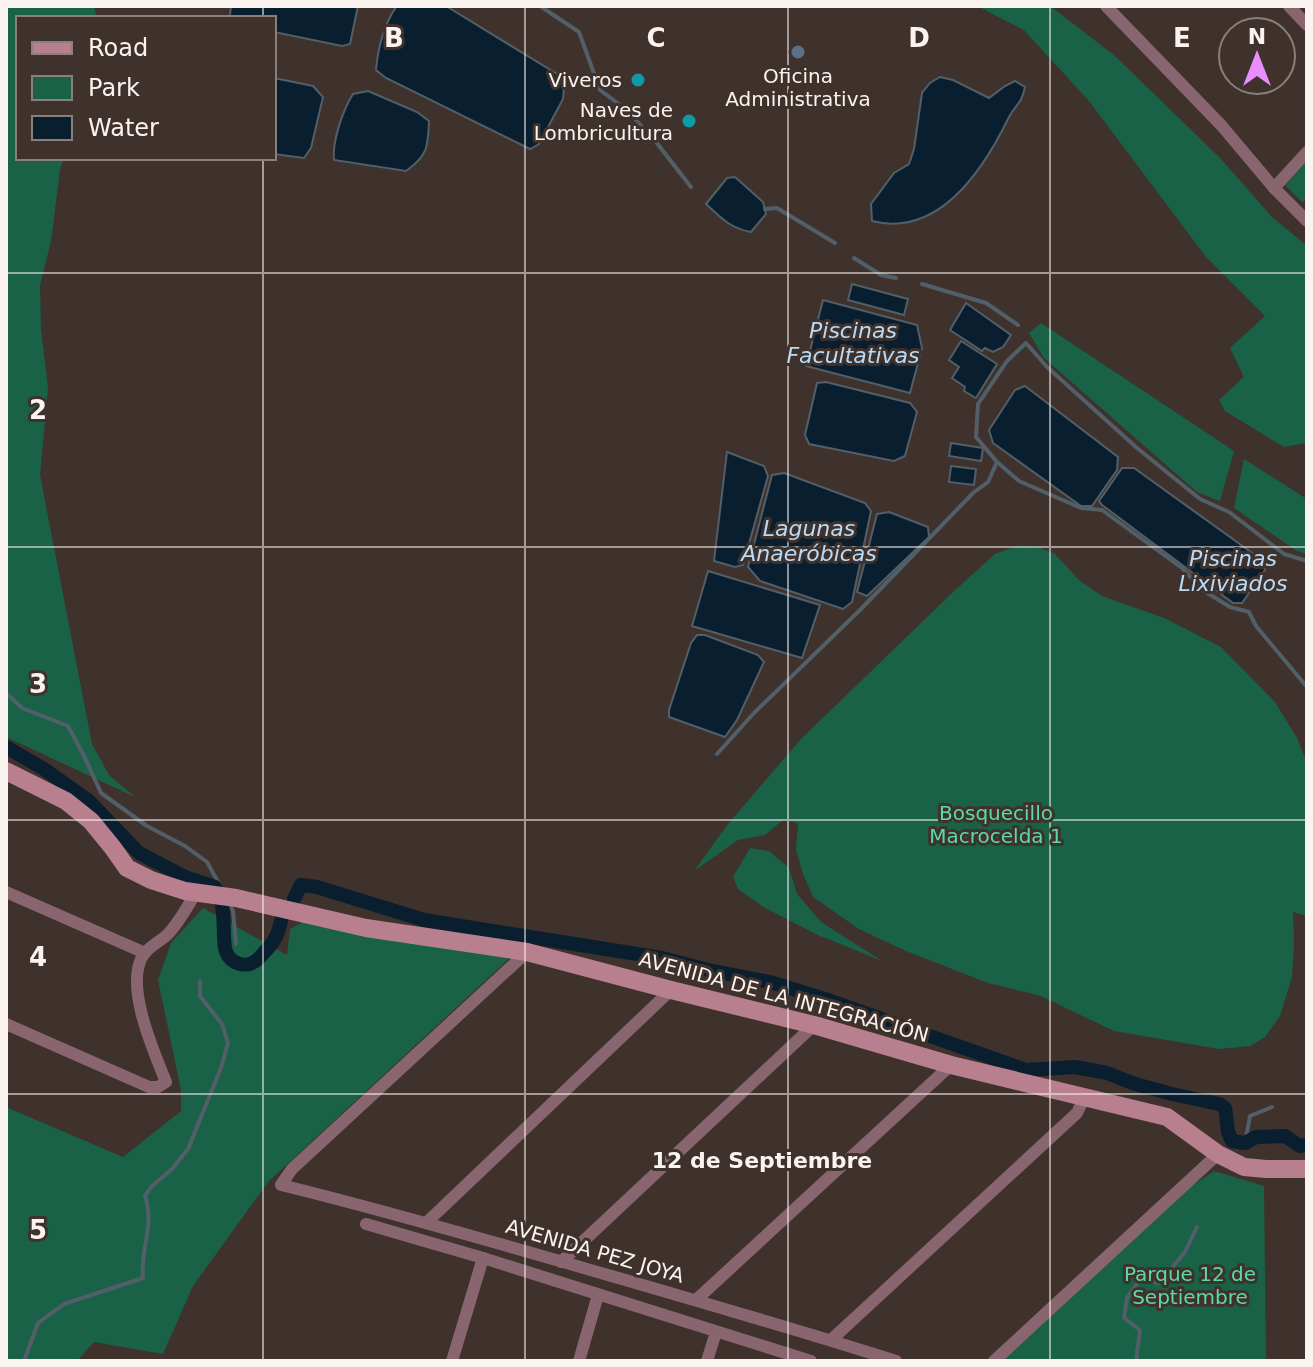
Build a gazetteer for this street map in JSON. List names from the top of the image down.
{
  "streets": {
    "street": ["AVENIDA DE LA INTEGRACIÓN", "AVENIDA PEZ JOYA"]
  },
  "crossings": [
    ["AVENIDA DE LA INTEGRACIÓN", "AVENIDA PEZ JOYA"]
  ],
  "districts": ["12 de Septiembre"],
  "water": ["Piscinas Facultativas", "Lagunas Anaeróbicas", "Piscinas Lixiviados"],
  "parks": ["Bosquecillo Macrocelda 1", "Parque 12 de Septiembre"],
  "places": ["Oficina Administrativa", "Viveros", "Naves de Lombricultura"],
  "legend": ["Road", "Park", "Water"],
  "north": "top",
  "grid": {
    "columns": [
      "B",
      "C",
      "D",
      "E"
    ],
    "rows": [
      "2",
      "3",
      "4",
      "5"
    ]
  }
}
